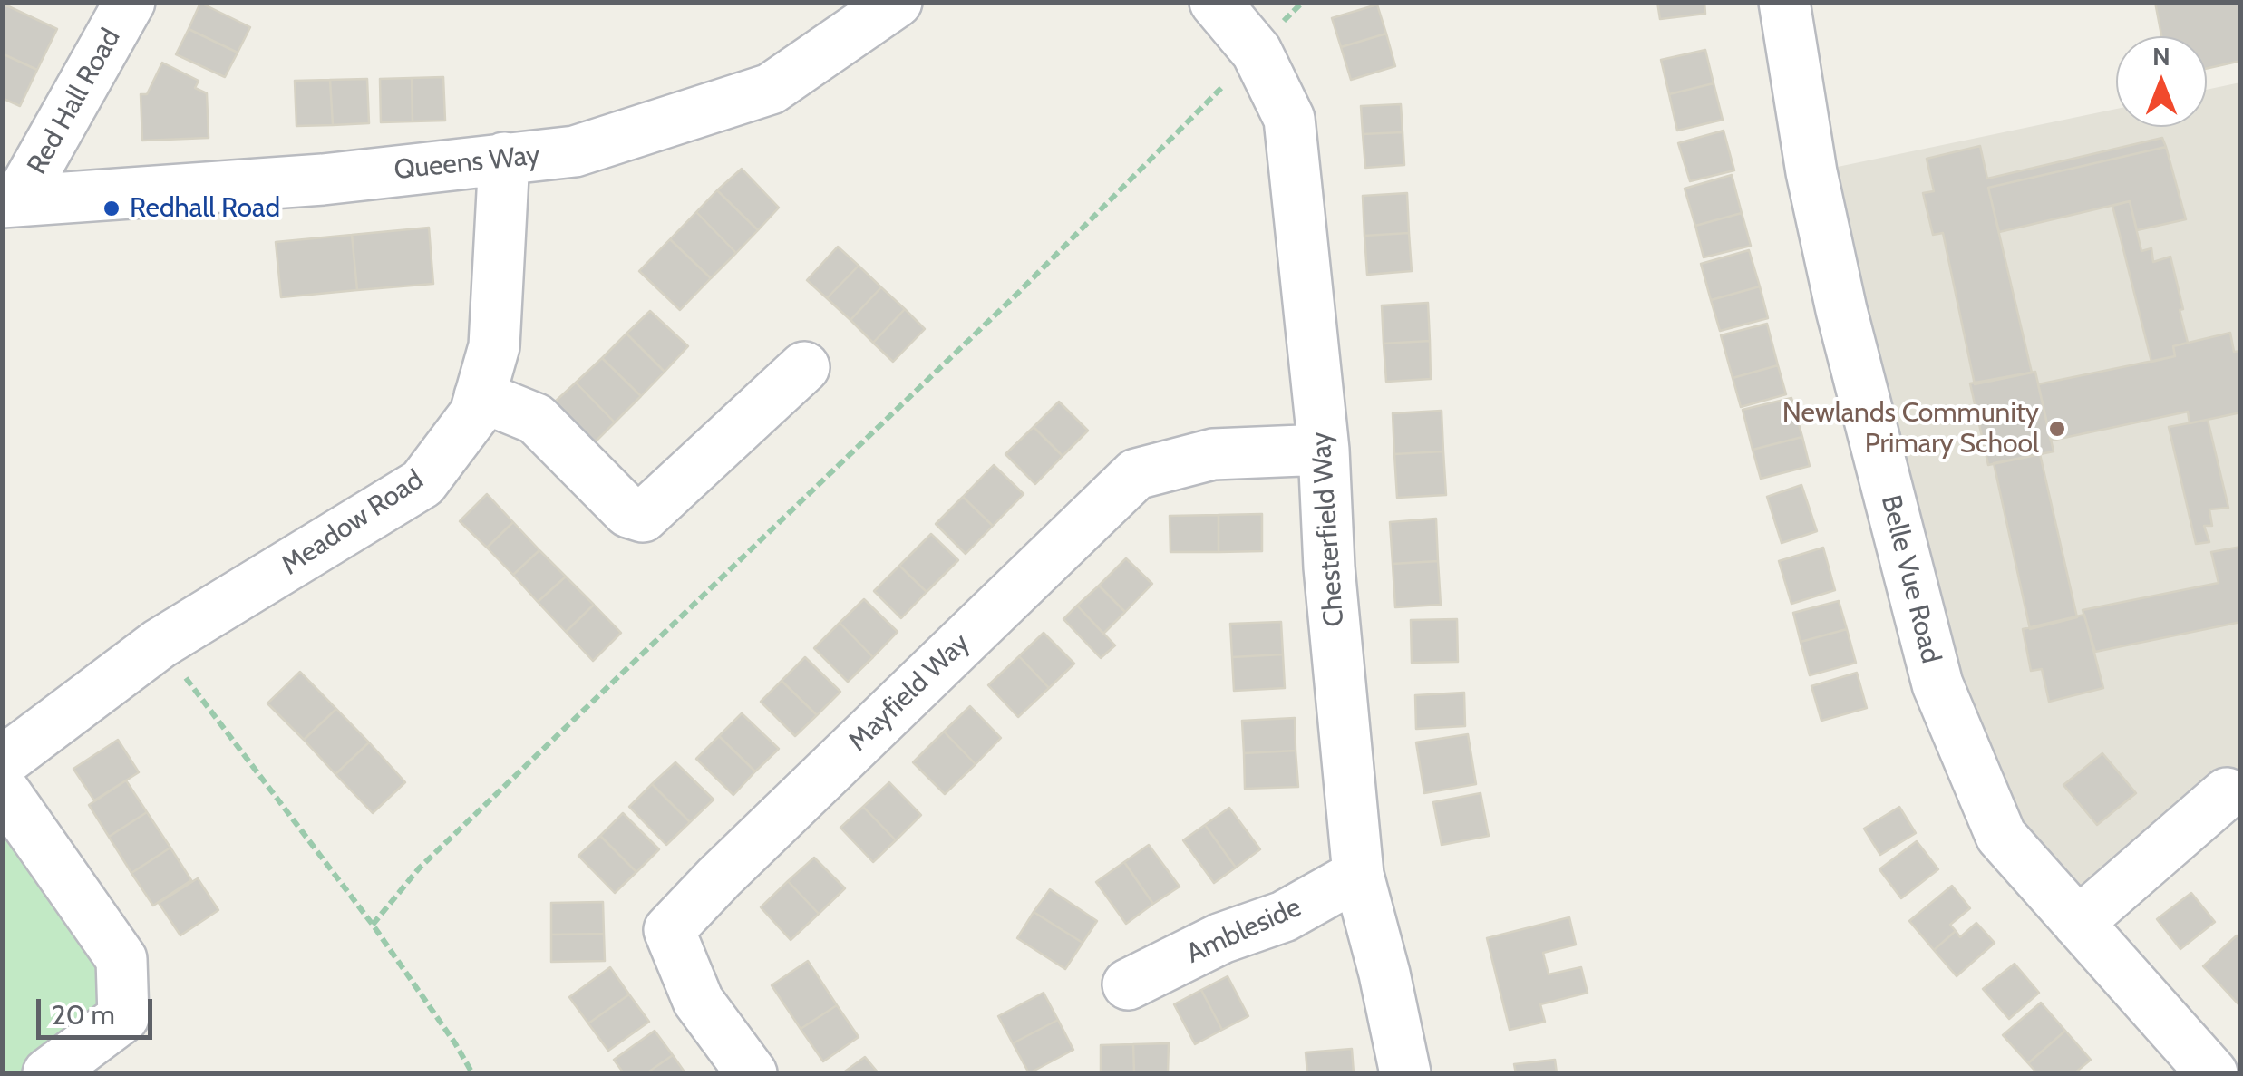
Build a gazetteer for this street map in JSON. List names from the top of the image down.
{
  "streets": {
    "street": [
      "Red Hall Road",
      "Queens Way",
      "Meadow Road",
      "Chesterfield Way",
      "Belle Vue Road",
      "Mayfield Way",
      "Ambleside"
    ]
  },
  "crossings": [
    ["Red Hall Road", "Queens Way"],
    ["Queens Way", "Meadow Road"],
    ["Chesterfield Way", "Mayfield Way"],
    ["Chesterfield Way", "Ambleside"]
  ],
  "places": ["Redhall Road", "Newlands Community Primary School"],
  "scale_bar": "20 m",
  "north": "top"
}
